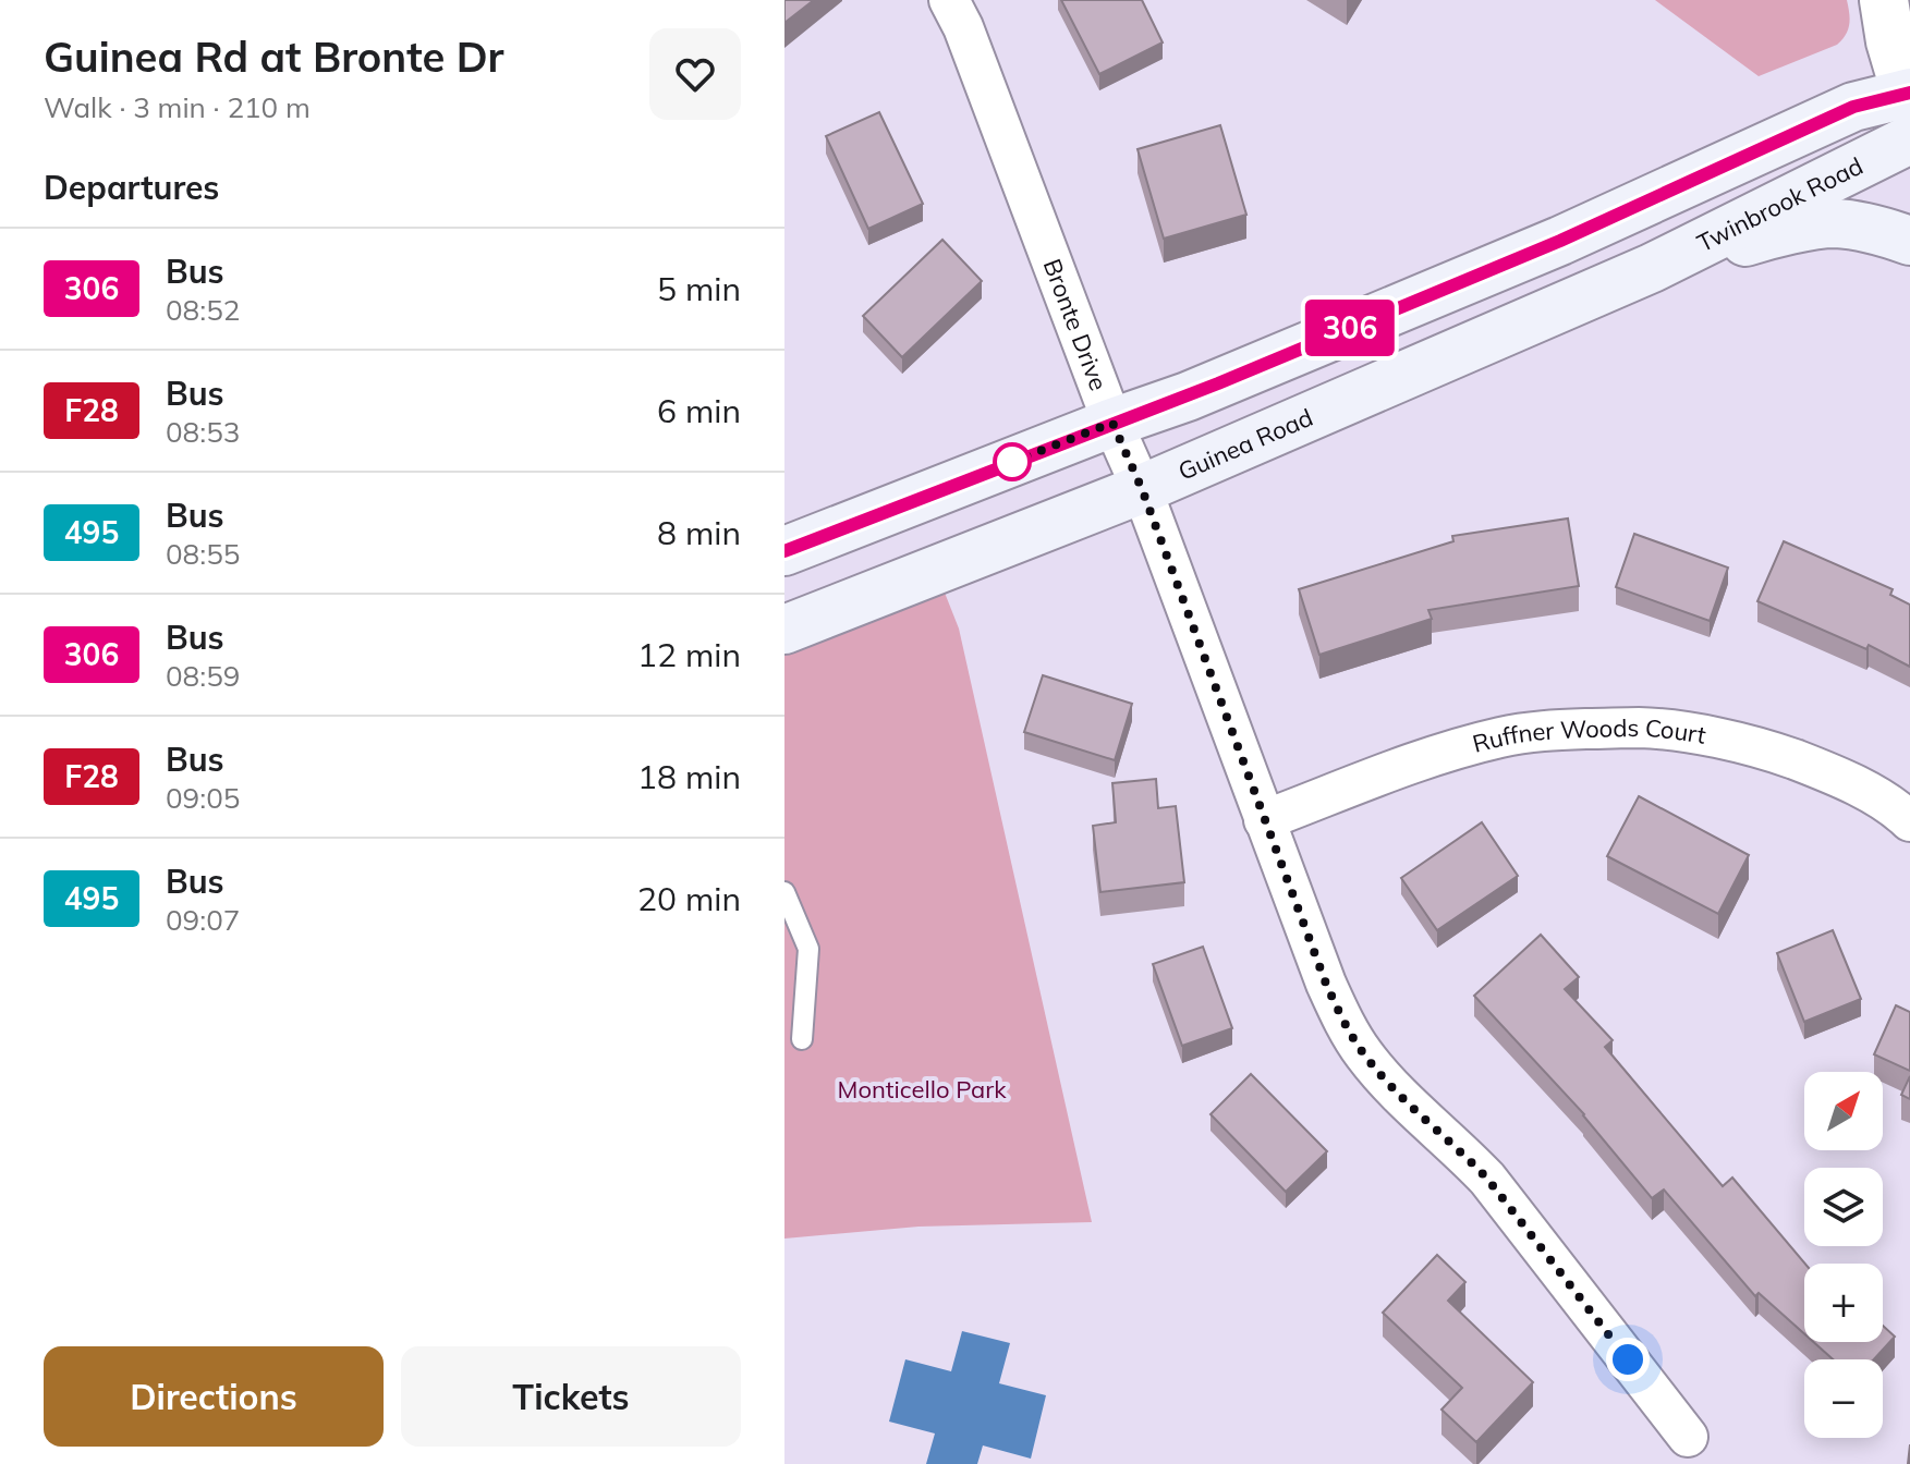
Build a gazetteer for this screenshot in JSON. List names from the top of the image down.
{
  "streets": {
    "main road": ["Twinbrook Road", "Guinea Road"],
    "street": ["Bronte Drive", "Ruffner Woods Court"]
  },
  "crossings": [
    ["Twinbrook Road", "Guinea Road"],
    ["Bronte Drive", "Guinea Road"],
    ["Bronte Drive", "Ruffner Woods Court"]
  ],
  "parks": ["Monticello Park"],
  "lines": ["bus line 306"],
  "north": "top right",
  "page": {
    "heading": [
      ["Guinea Rd at Bronte Dr", "Walk · 3 min · 210 m"],
      "Departures"
    ],
    "on_map": "306",
    "list": [
      {
        "mark": "306",
        "name": "Bus",
        "note": "08:52",
        "value": "5 min"
      },
      {
        "mark": "F28",
        "name": "Bus",
        "note": "08:53",
        "value": "6 min"
      },
      {
        "mark": "495",
        "name": "Bus",
        "note": "08:55",
        "value": "8 min"
      },
      {
        "mark": "306",
        "name": "Bus",
        "note": "08:59",
        "value": "12 min"
      },
      {
        "mark": "F28",
        "name": "Bus",
        "note": "09:05",
        "value": "18 min"
      },
      {
        "mark": "495",
        "name": "Bus",
        "note": "09:07",
        "value": "20 min"
      }
    ],
    "map_buttons": ["+", "−"],
    "buttons": ["Directions", "Tickets"]
  }
}
